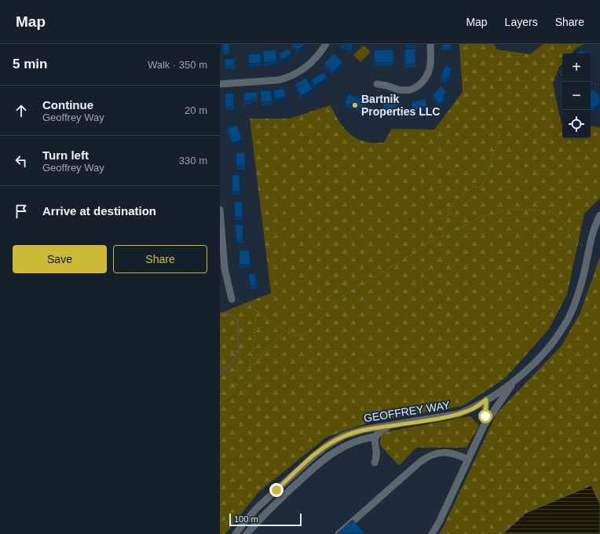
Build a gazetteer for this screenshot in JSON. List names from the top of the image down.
{
  "streets": {
    "street": ["GEOFFREY WAY"]
  },
  "places": ["Bartnik Properties LLC"],
  "scale_bar": "100 m",
  "page": {
    "header": "Map",
    "nav": ["Map", "Layers", "Share"],
    "heading": ["5 min", "Walk · 350 m"],
    "map_buttons": ["+", "−"],
    "list": [
      ["Continue", "Geoffrey Way", "20 m"],
      ["Turn left", "Geoffrey Way", "330 m"],
      "Arrive at destination"
    ],
    "buttons": ["Save", "Share"],
    "scale": "100 m"
  }
}
